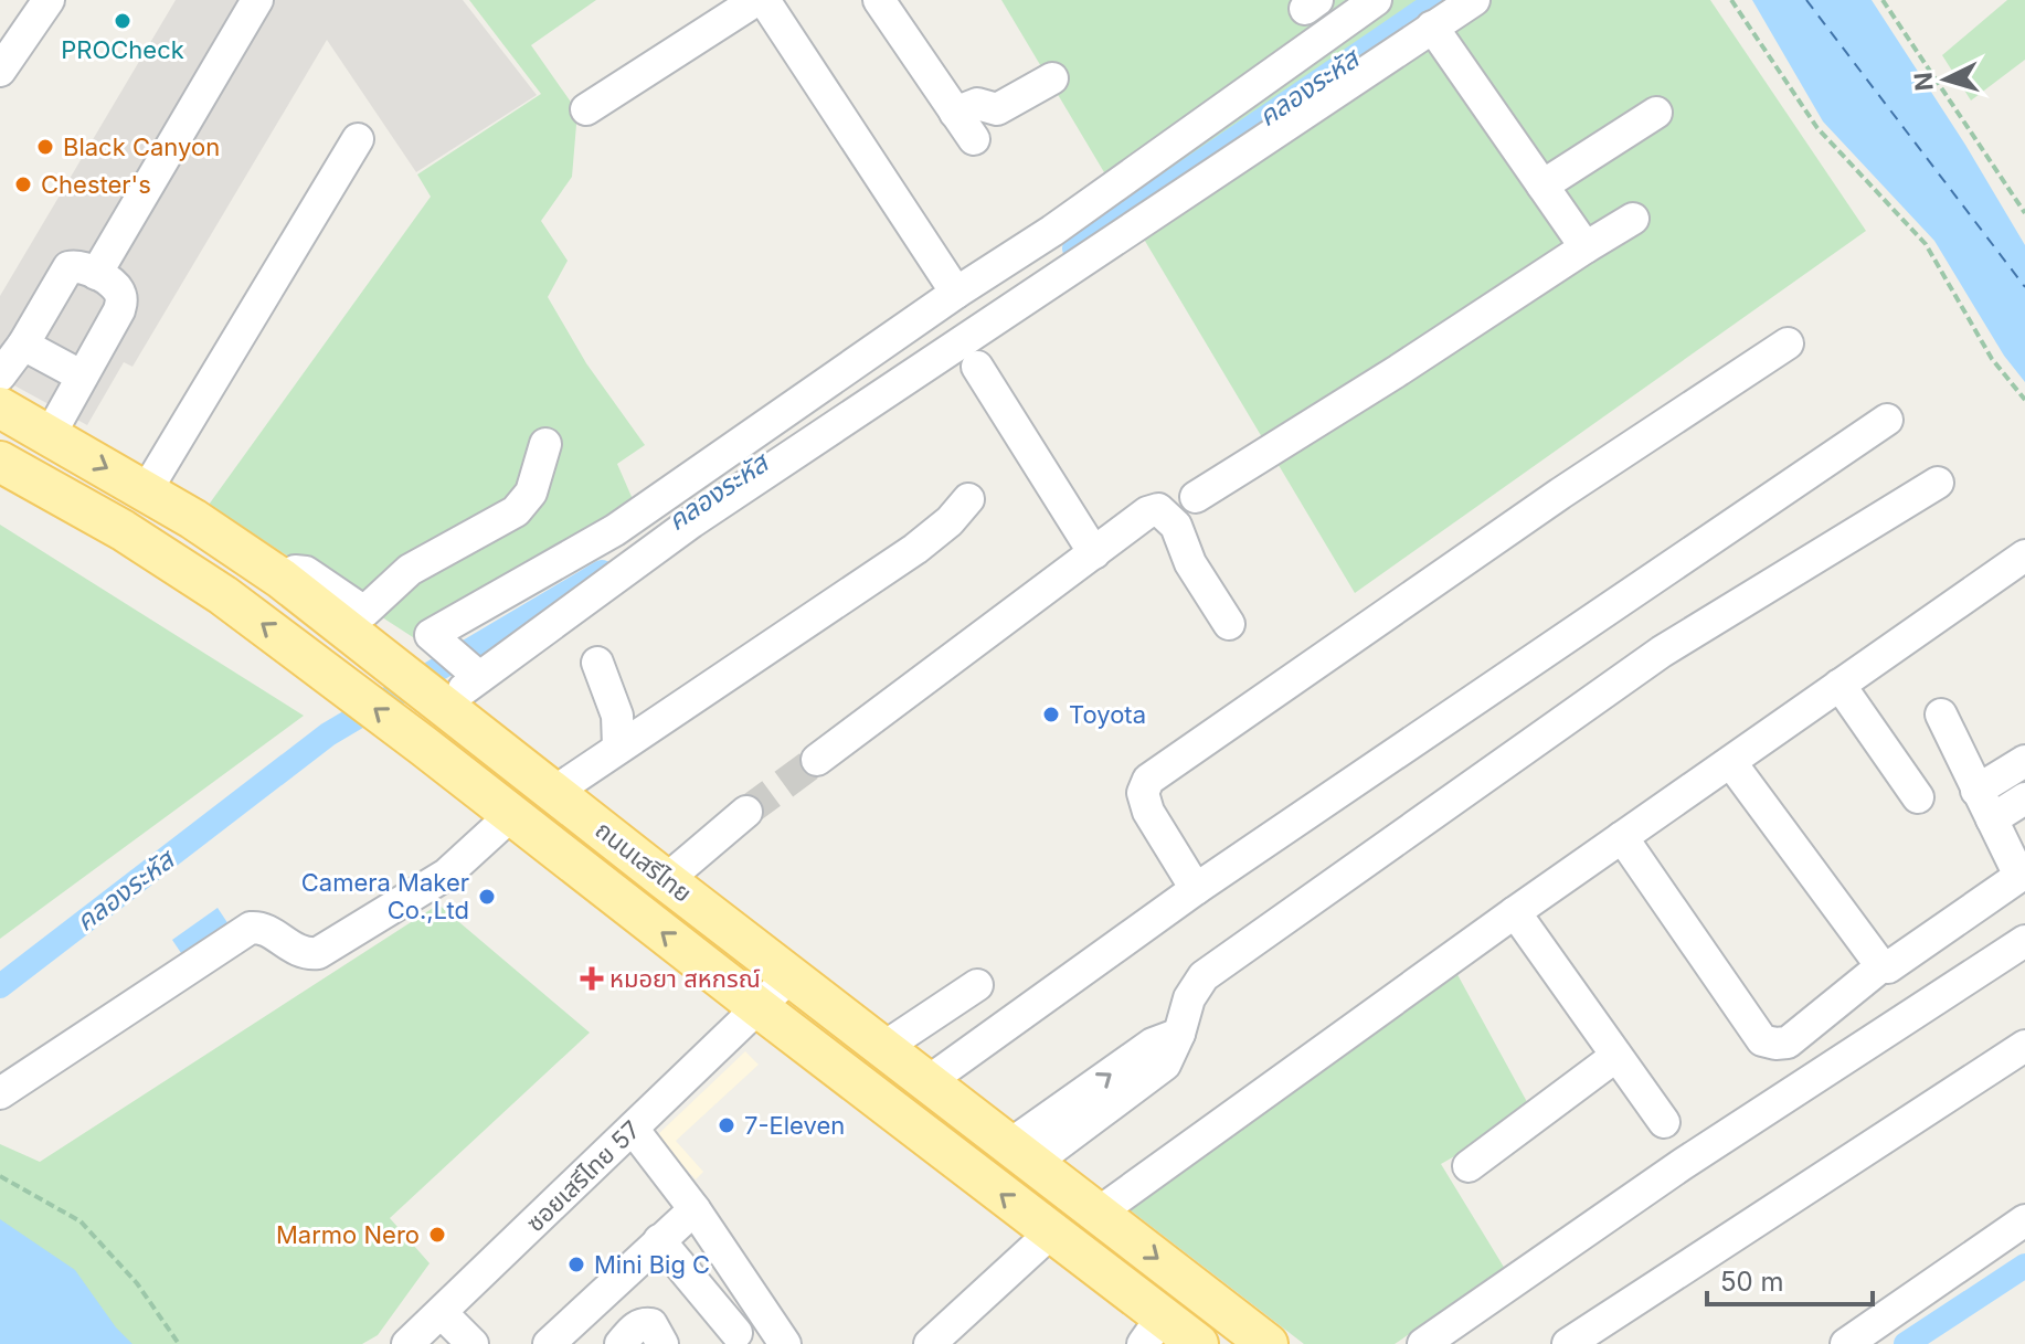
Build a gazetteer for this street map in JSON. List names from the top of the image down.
{
  "streets": {
    "main road": ["ถนนเสรีไทย"],
    "street": ["ซอยเสรีไทย 57"]
  },
  "crossings": [
    ["ถนนเสรีไทย", "ซอยเสรีไทย 57"]
  ],
  "water": ["คลองระหัส"],
  "places": {
    "other": [
      "PROCheck",
      "Black Canyon",
      "Chester's",
      "Toyota",
      "Camera Maker Co.,Ltd",
      "7-Eleven",
      "Marmo Nero",
      "Mini Big C"
    ],
    "health": ["หมอยา สหกรณ์"]
  },
  "scale_bar": "50 m",
  "north": "left"
}
